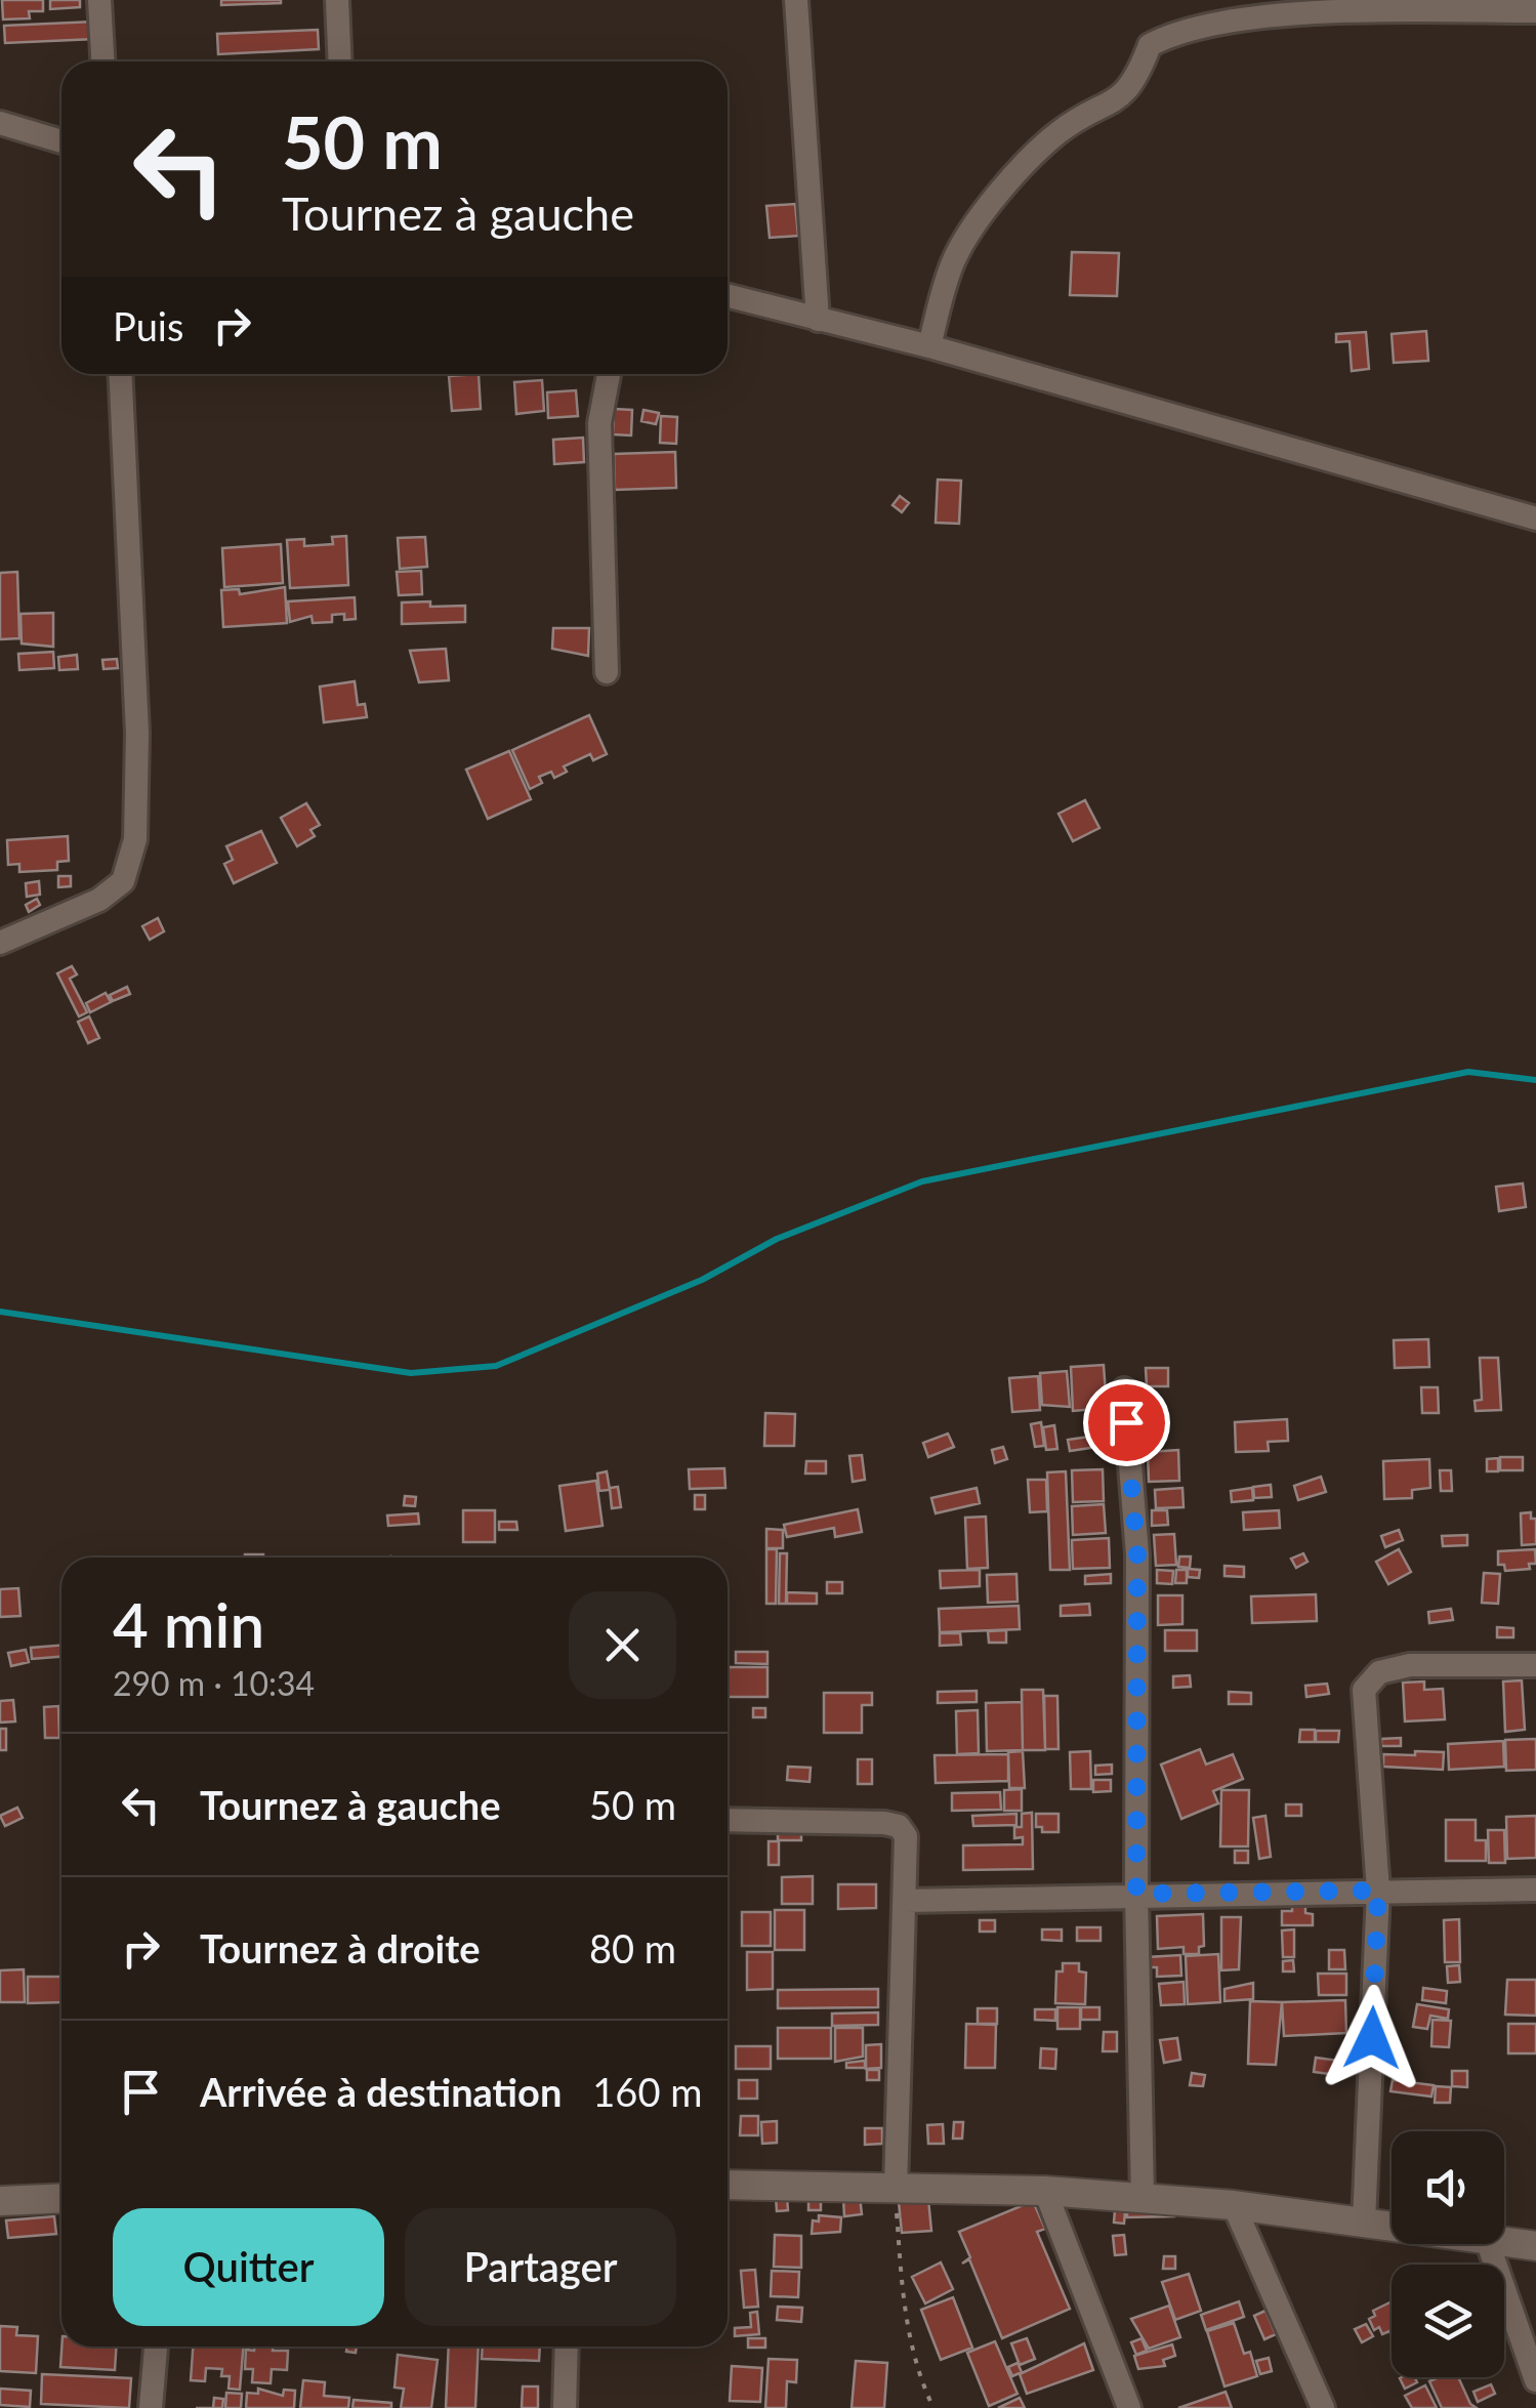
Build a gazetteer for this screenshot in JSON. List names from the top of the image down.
{
  "page": {
    "turn": ["50 m", "Tournez à gauche"],
    "then": "Puis",
    "heading": ["4 min", "290 m · 10:34"],
    "list": [
      {
        "name": "Tournez à gauche",
        "value": "50 m"
      },
      {
        "name": "Tournez à droite",
        "value": "80 m"
      },
      {
        "name": "Arrivée à destination",
        "value": "160 m"
      }
    ],
    "buttons": ["Quitter", "Partager"]
  }
}
